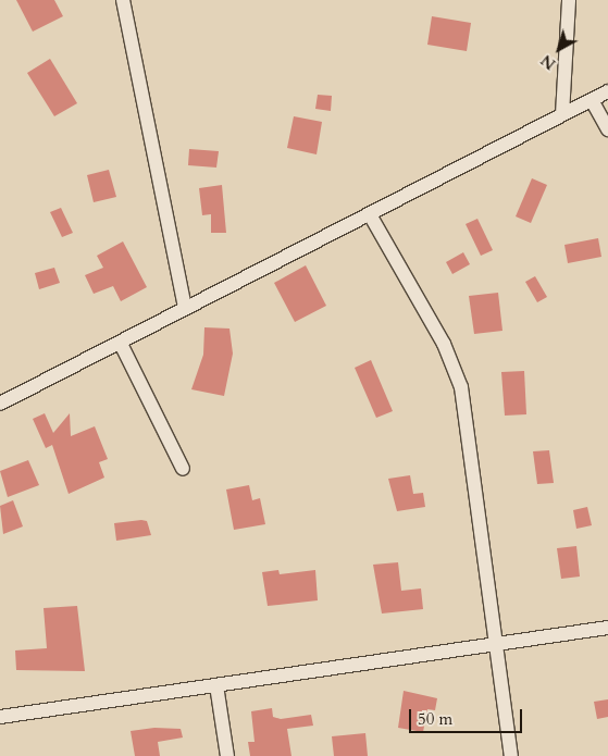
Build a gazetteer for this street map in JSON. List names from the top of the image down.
{
  "scale_bar": "50 m",
  "north": "bottom left"
}
